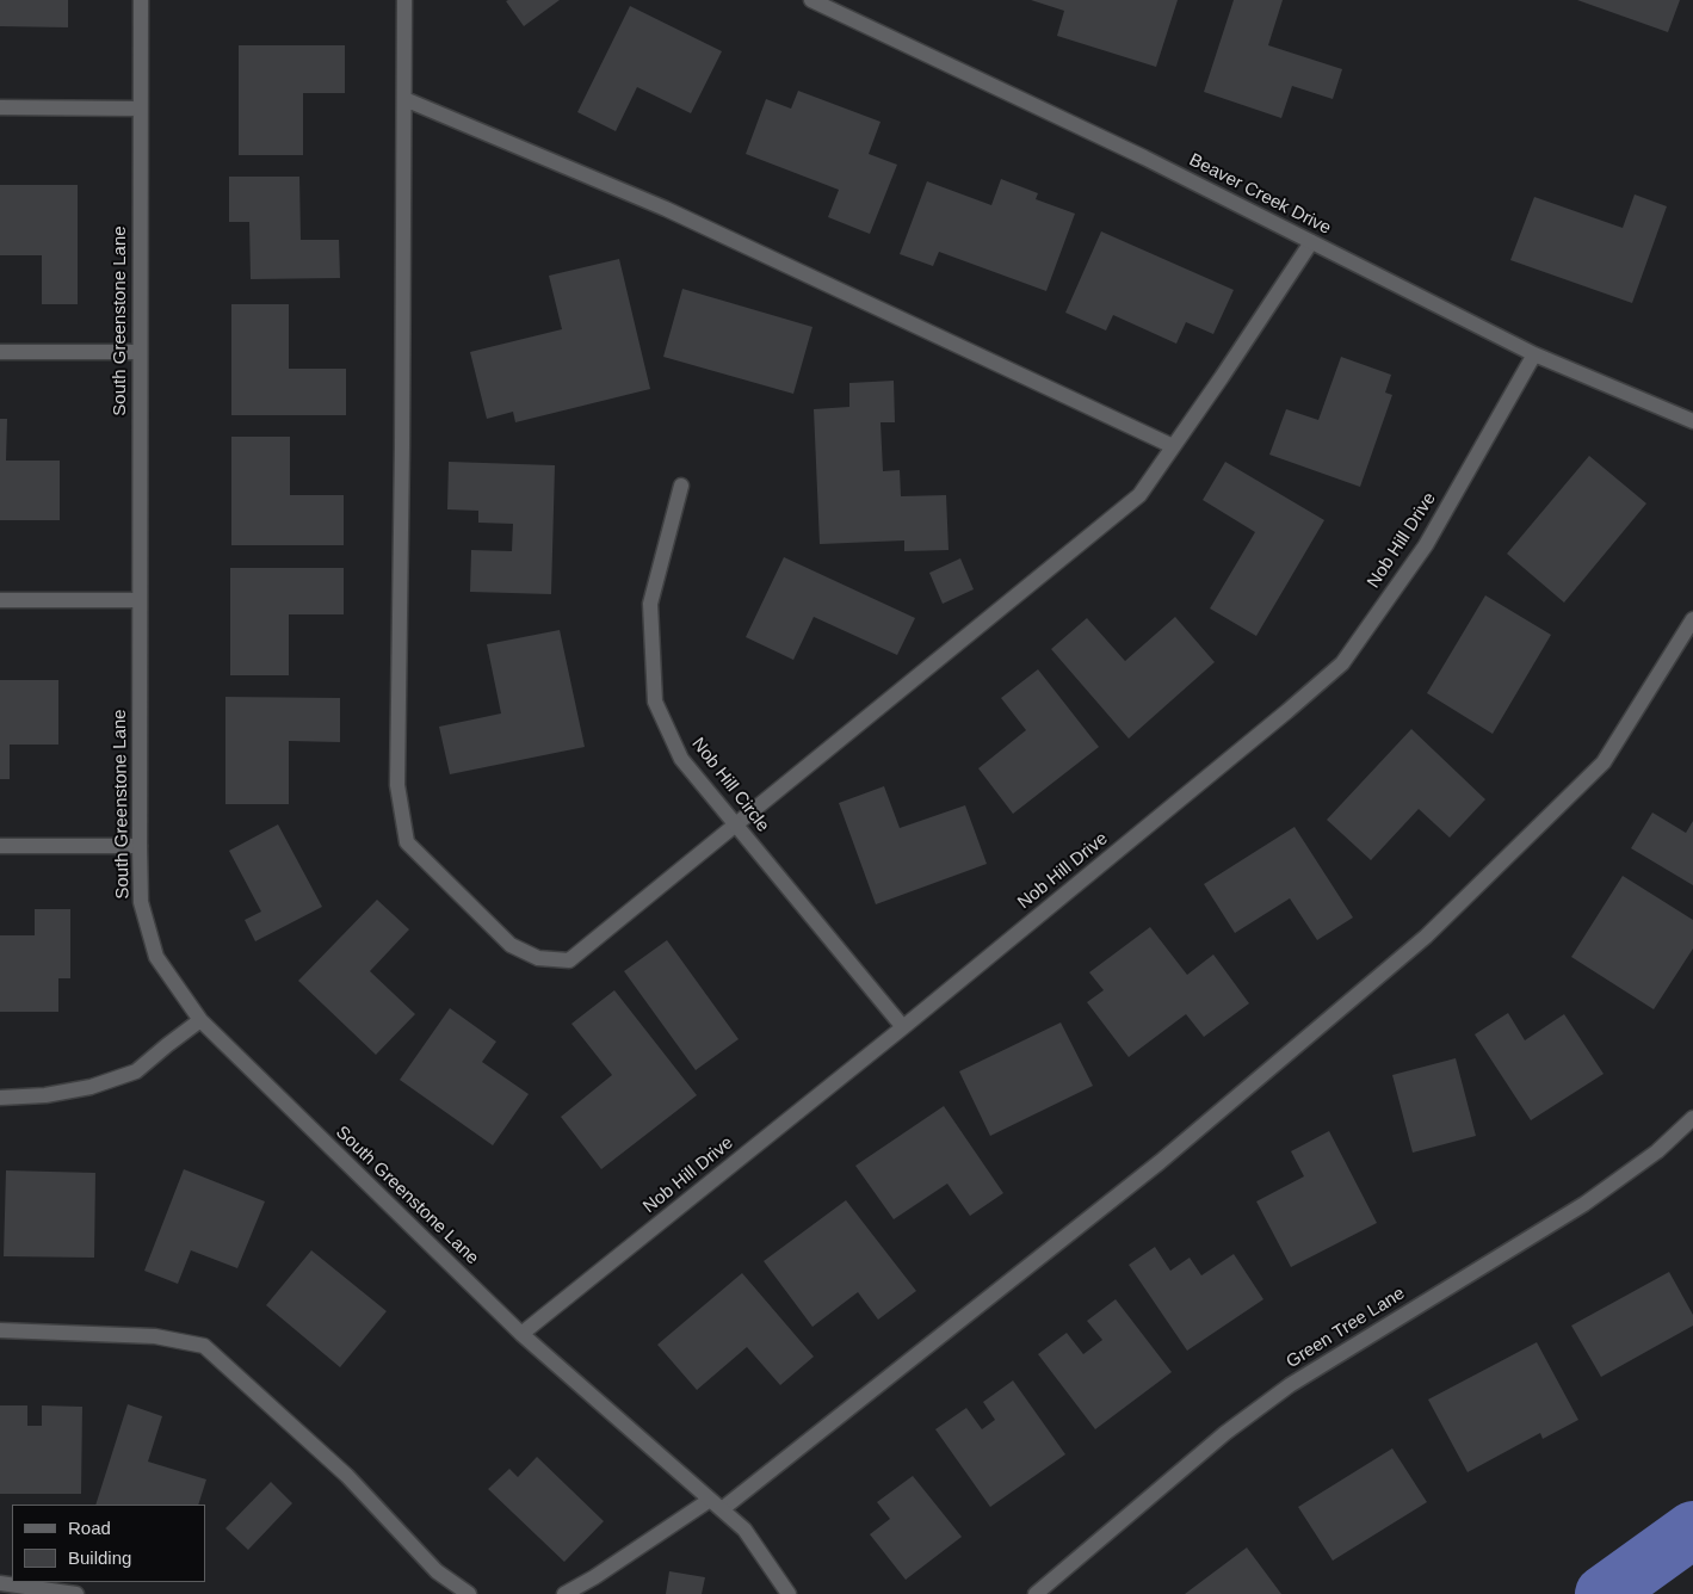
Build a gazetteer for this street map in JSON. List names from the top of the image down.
{
  "streets": {
    "street": [
      "Beaver Creek Drive",
      "South Greenstone Lane",
      "Nob Hill Drive",
      "Nob Hill Circle",
      "Green Tree Lane"
    ]
  },
  "crossings": [
    ["Beaver Creek Drive", "Nob Hill Drive"],
    ["South Greenstone Lane", "Nob Hill Drive"],
    ["Nob Hill Drive", "Nob Hill Circle"]
  ],
  "legend": ["Road", "Building"]
}
